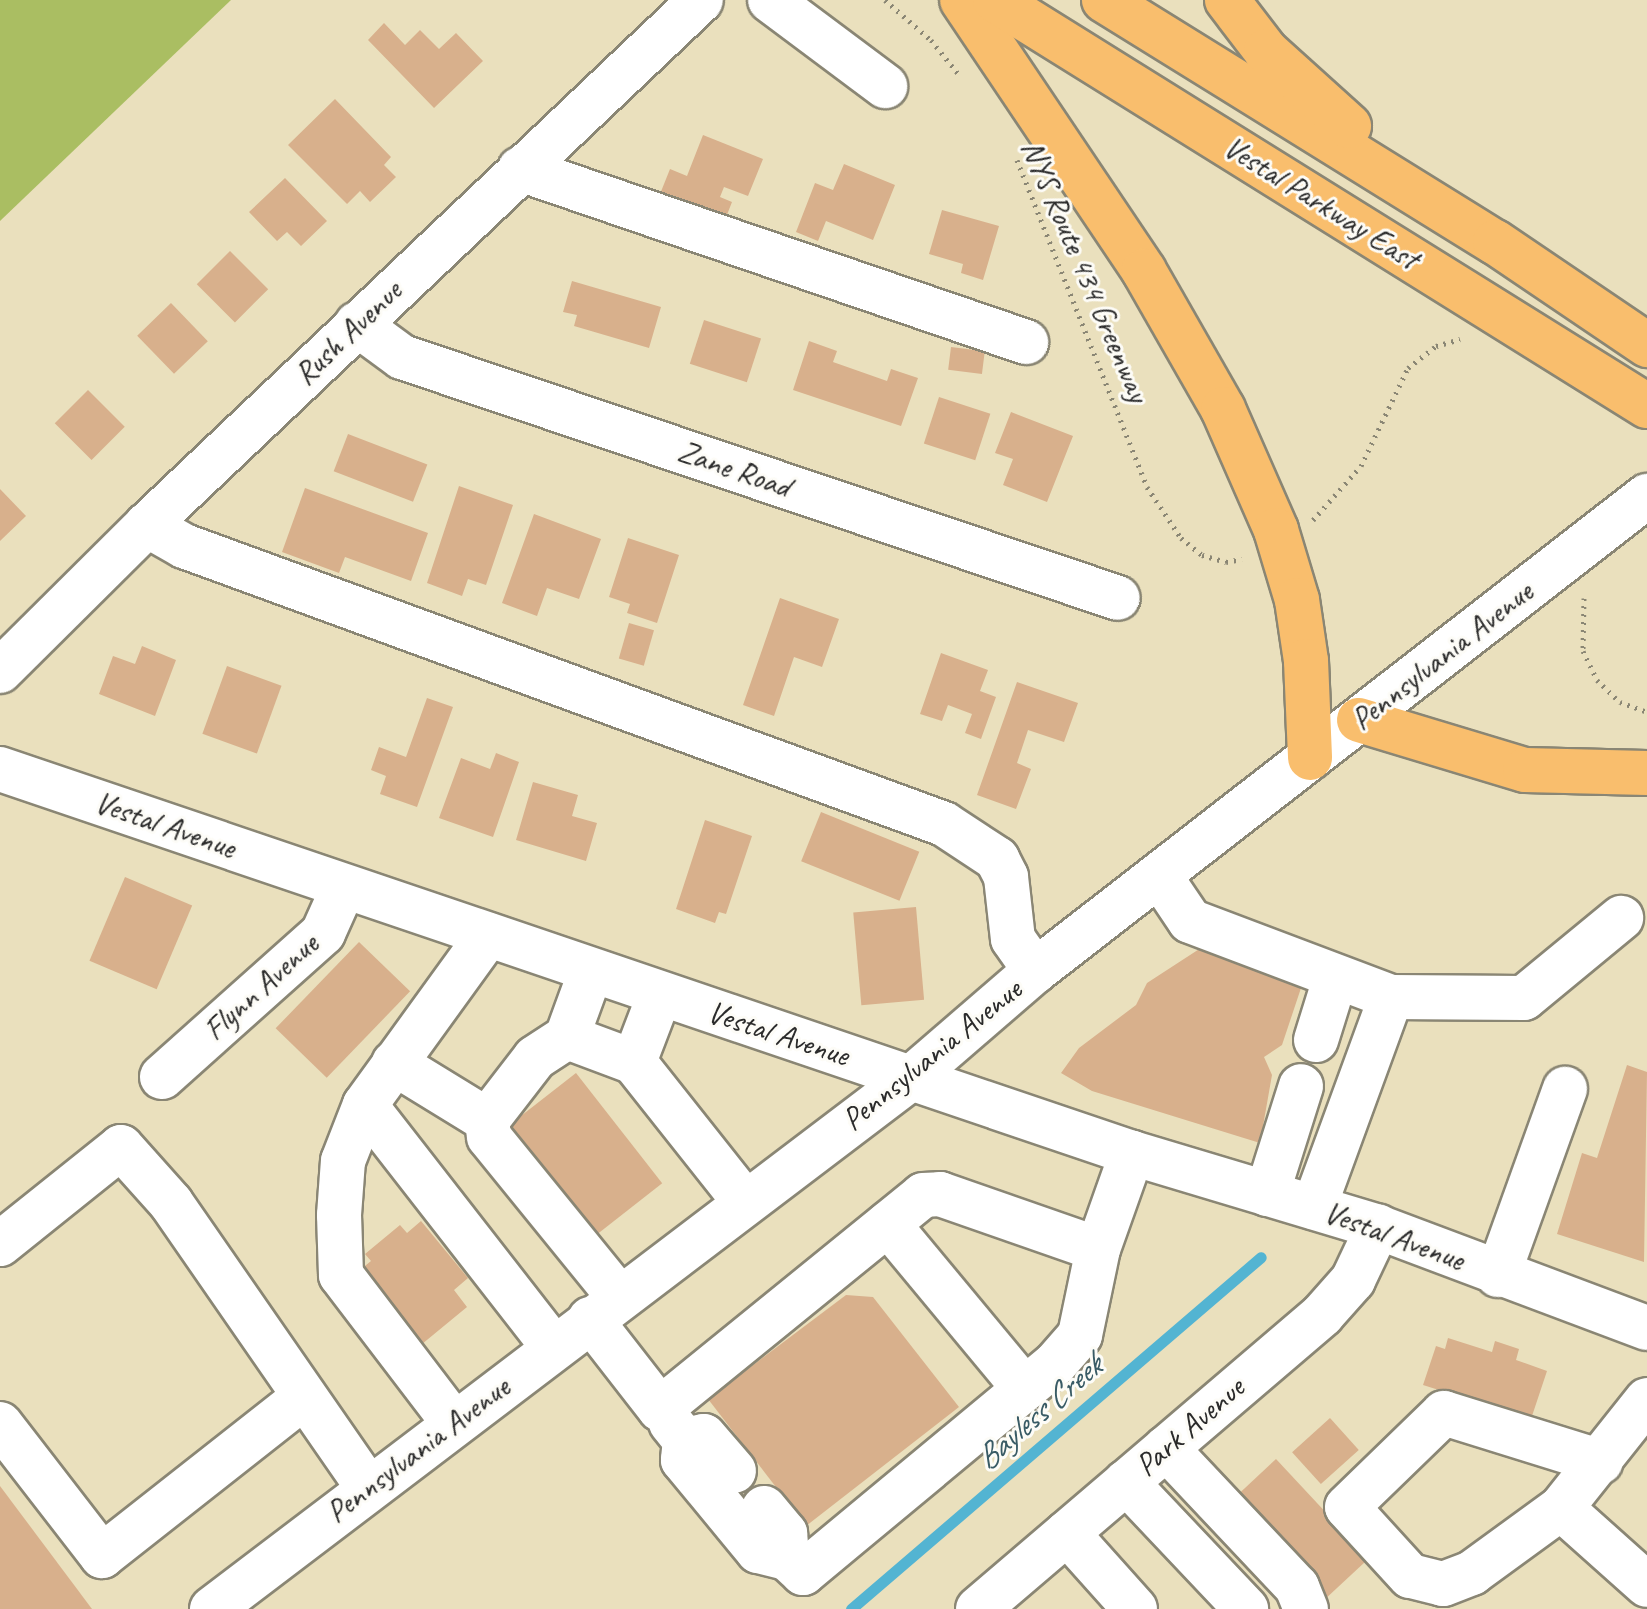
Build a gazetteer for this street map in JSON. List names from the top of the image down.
{
  "streets": {
    "main road": ["Vestal Parkway East"],
    "street": [
      "Rush Avenue",
      "Zane Road",
      "Pennsylvania Avenue",
      "Vestal Avenue",
      "Flynn Avenue",
      "Park Avenue"
    ],
    "path": ["NYS Route 434 Greenway"]
  },
  "crossings": [
    ["Rush Avenue", "Zane Road"],
    ["Pennsylvania Avenue", "Vestal Avenue"],
    ["Vestal Avenue", "Flynn Avenue"],
    ["Vestal Avenue", "Park Avenue"]
  ],
  "water": ["Bayless Creek"]
}
